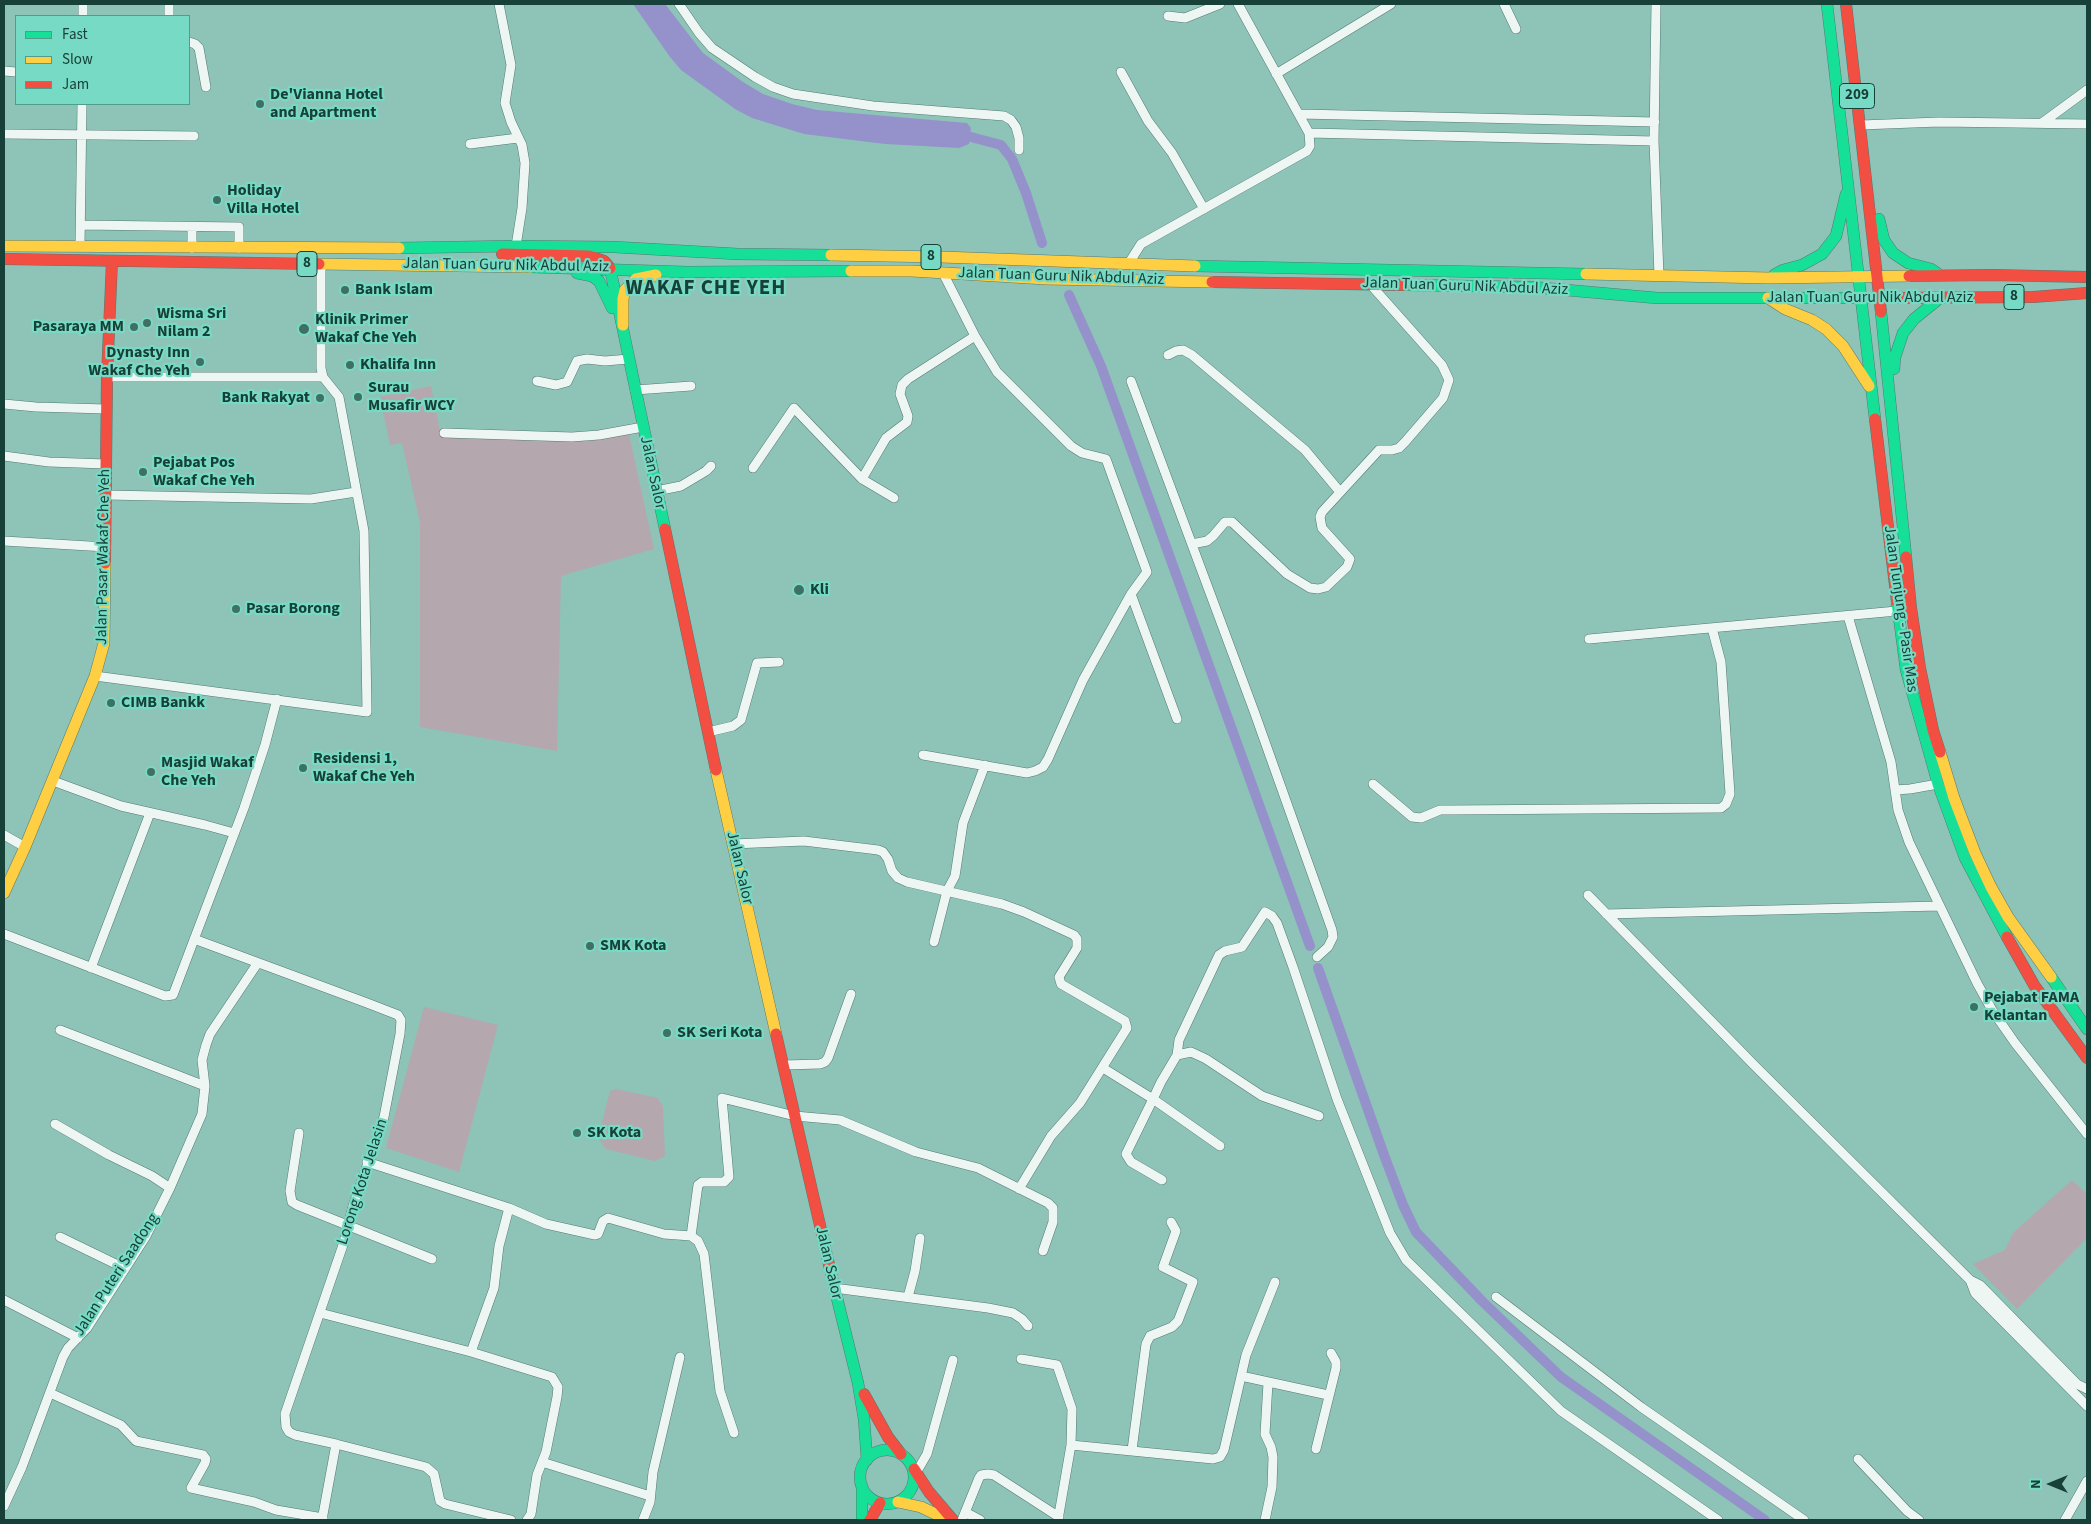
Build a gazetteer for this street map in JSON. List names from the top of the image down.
{
  "streets": {
    "main road": [
      "209",
      "8",
      "Jalan Tuan Guru Nik Abdul Aziz",
      "Jalan Salor",
      "Jalan Pasar Wakaf Che Yeh",
      "Jalan Tunjung - Pasir Mas"
    ],
    "street": ["Lorong Kota Jelasin", "Jalan Puteri Saadong"]
  },
  "crossings": [
    ["209", "Jalan Tuan Guru Nik Abdul Aziz"],
    ["209", "Jalan Tunjung - Pasir Mas"],
    ["Jalan Tuan Guru Nik Abdul Aziz", "Jalan Salor"],
    ["Jalan Tuan Guru Nik Abdul Aziz", "Jalan Pasar Wakaf Che Yeh"],
    ["Jalan Tuan Guru Nik Abdul Aziz", "Jalan Tunjung - Pasir Mas"],
    ["Lorong Kota Jelasin", "Jalan Puteri Saadong"]
  ],
  "districts": ["WAKAF CHE YEH"],
  "places": [
    "De'Vianna Hotel and Apartment",
    "Holiday Villa Hotel",
    "Bank Islam",
    "Wisma Sri Nilam 2",
    "Pasaraya MM",
    "Klinik Primer Wakaf Che Yeh",
    "Dynasty Inn Wakaf Che Yeh",
    "Khalifa Inn",
    "Surau Musafir WCY",
    "Bank Rakyat",
    "Pejabat Pos Wakaf Che Yeh",
    "Kli",
    "Pasar Borong",
    "CIMB Bankk",
    "Residensi 1, Wakaf Che Yeh",
    "Masjid Wakaf Che Yeh",
    "SMK Kota",
    "Pejabat FAMA Kelantan",
    "SK Seri Kota",
    "SK Kota"
  ],
  "legend": ["Fast", "Slow", "Jam"],
  "north": "left"
}
